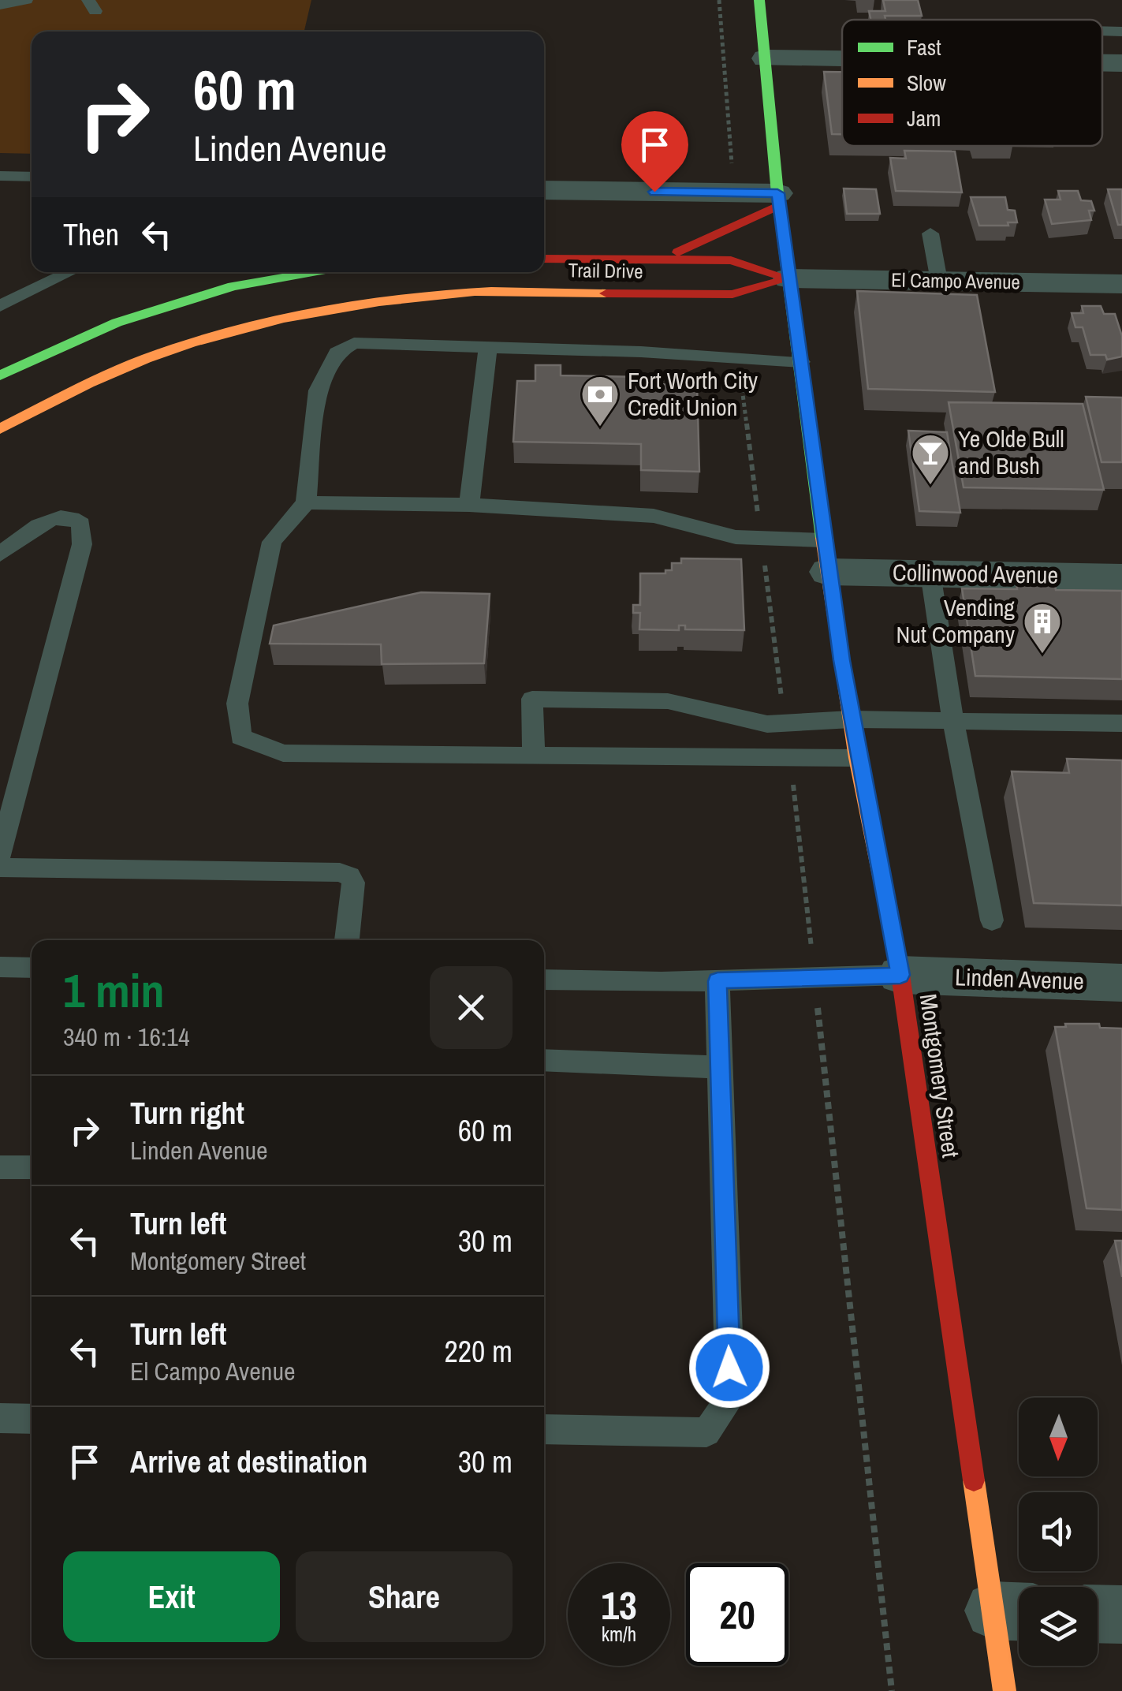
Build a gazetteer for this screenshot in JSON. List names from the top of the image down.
{
  "streets": {
    "main road": ["Trail Drive", "Montgomery Street"],
    "street": ["El Campo Avenue", "Collinwood Avenue", "Linden Avenue"]
  },
  "crossings": [
    ["Trail Drive", "El Campo Avenue"],
    ["Trail Drive", "Montgomery Street"],
    ["El Campo Avenue", "Montgomery Street"],
    ["Collinwood Avenue", "Montgomery Street"],
    ["Linden Avenue", "Montgomery Street"]
  ],
  "places": {
    "bank": ["Fort Worth City Credit Union"],
    "bar": ["Ye Olde Bull and Bush"],
    "building": ["Vending Nut Company"]
  },
  "legend": ["Fast", "Slow", "Jam"],
  "north": "bottom",
  "page": {
    "turn": ["60 m", "Linden Avenue"],
    "then": "Then",
    "heading": ["1 min", "340 m · 16:14"],
    "list": [
      {
        "name": "Turn right",
        "note": "Linden Avenue",
        "value": "60 m"
      },
      {
        "name": "Turn left",
        "note": "Montgomery Street",
        "value": "30 m"
      },
      {
        "name": "Turn left",
        "note": "El Campo Avenue",
        "value": "220 m"
      },
      {
        "name": "Arrive at destination",
        "value": "30 m"
      }
    ],
    "buttons": ["Exit", "Share"],
    "speed": "13 km/h",
    "limit": "20"
  }
}
